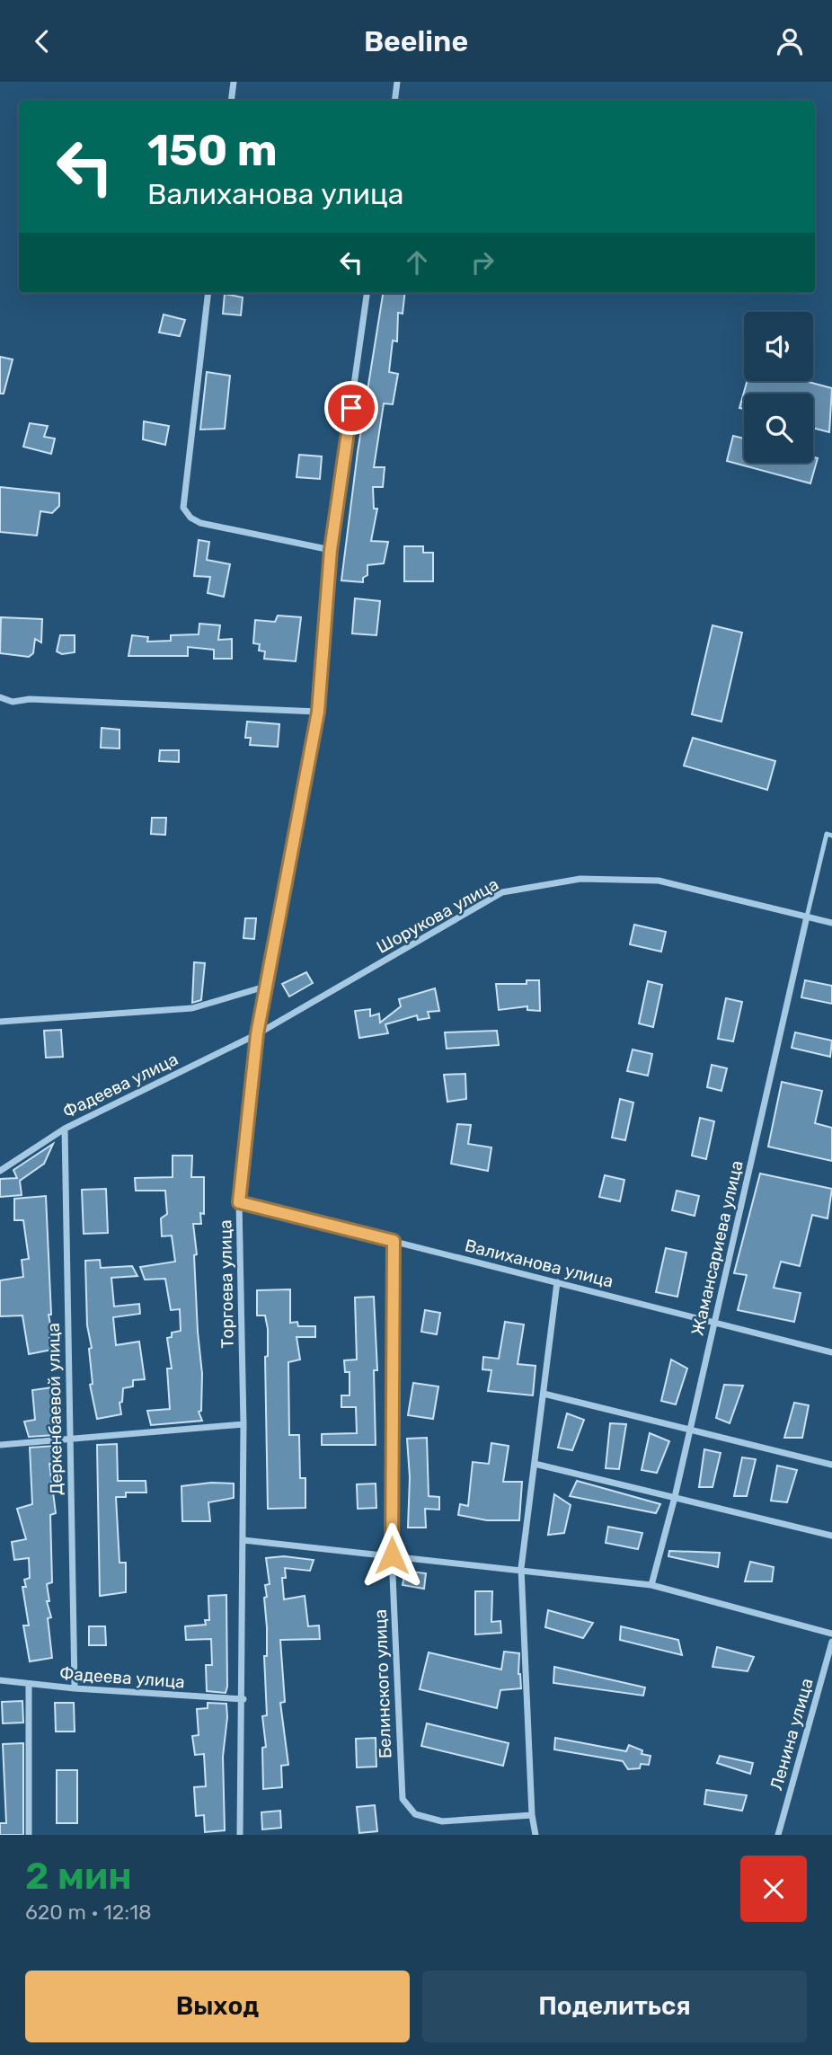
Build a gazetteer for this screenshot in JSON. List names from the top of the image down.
{
  "streets": {
    "street": [
      "Шорукова улица",
      "Фадеева улица",
      "Жамансариева улица",
      "Валиханова улица",
      "Торгоева улица",
      "Деркенбаевой улица",
      "Белинского улица",
      "Ленина улица"
    ]
  },
  "crossings": [
    ["Шорукова улица", "Фадеева улица"],
    ["Шорукова улица", "Жамансариева улица"],
    ["Шорукова улица", "Торгоева улица"],
    ["Фадеева улица", "Торгоева улица"],
    ["Фадеева улица", "Деркенбаевой улица"],
    ["Жамансариева улица", "Валиханова улица"],
    ["Валиханова улица", "Торгоева улица"],
    ["Валиханова улица", "Белинского улица"]
  ],
  "page": {
    "header": "Beeline",
    "turn": ["150 m", "Валиханова улица"],
    "heading": ["2 мин", "620 m · 12:18"],
    "buttons": ["Выход", "Поделиться"]
  }
}
